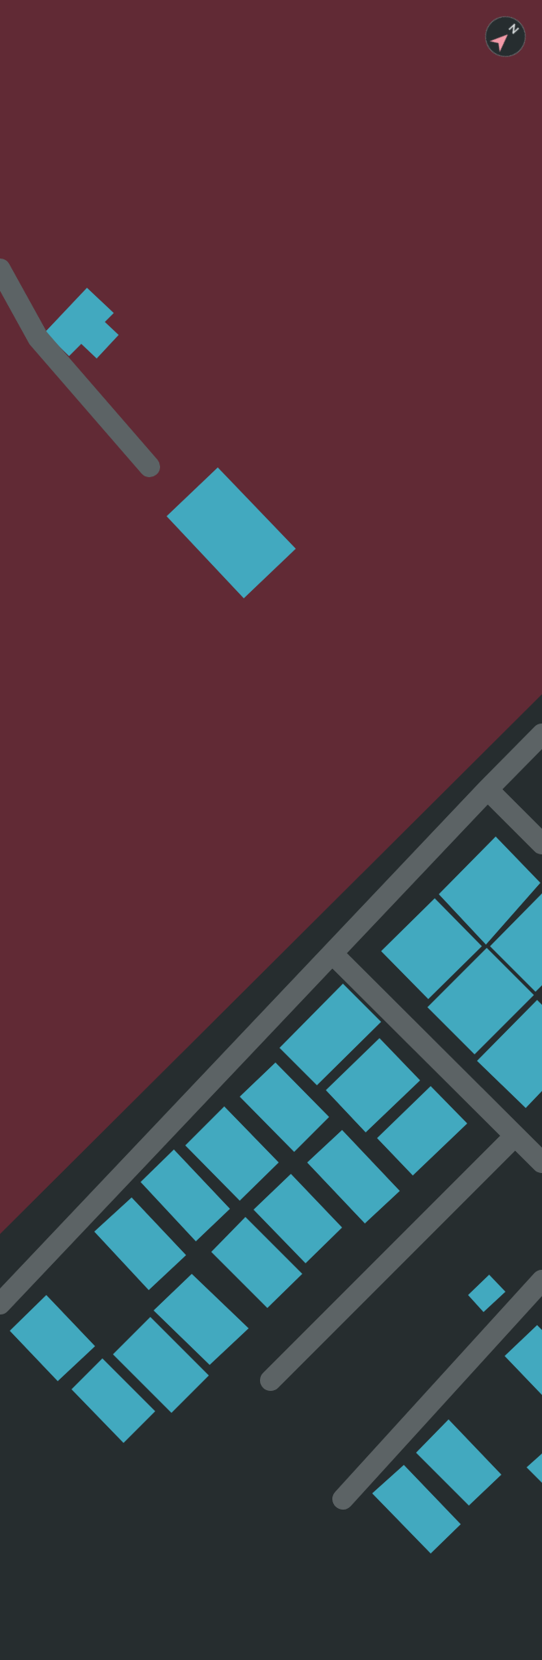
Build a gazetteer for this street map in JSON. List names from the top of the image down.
{
  "north": "top right"
}
